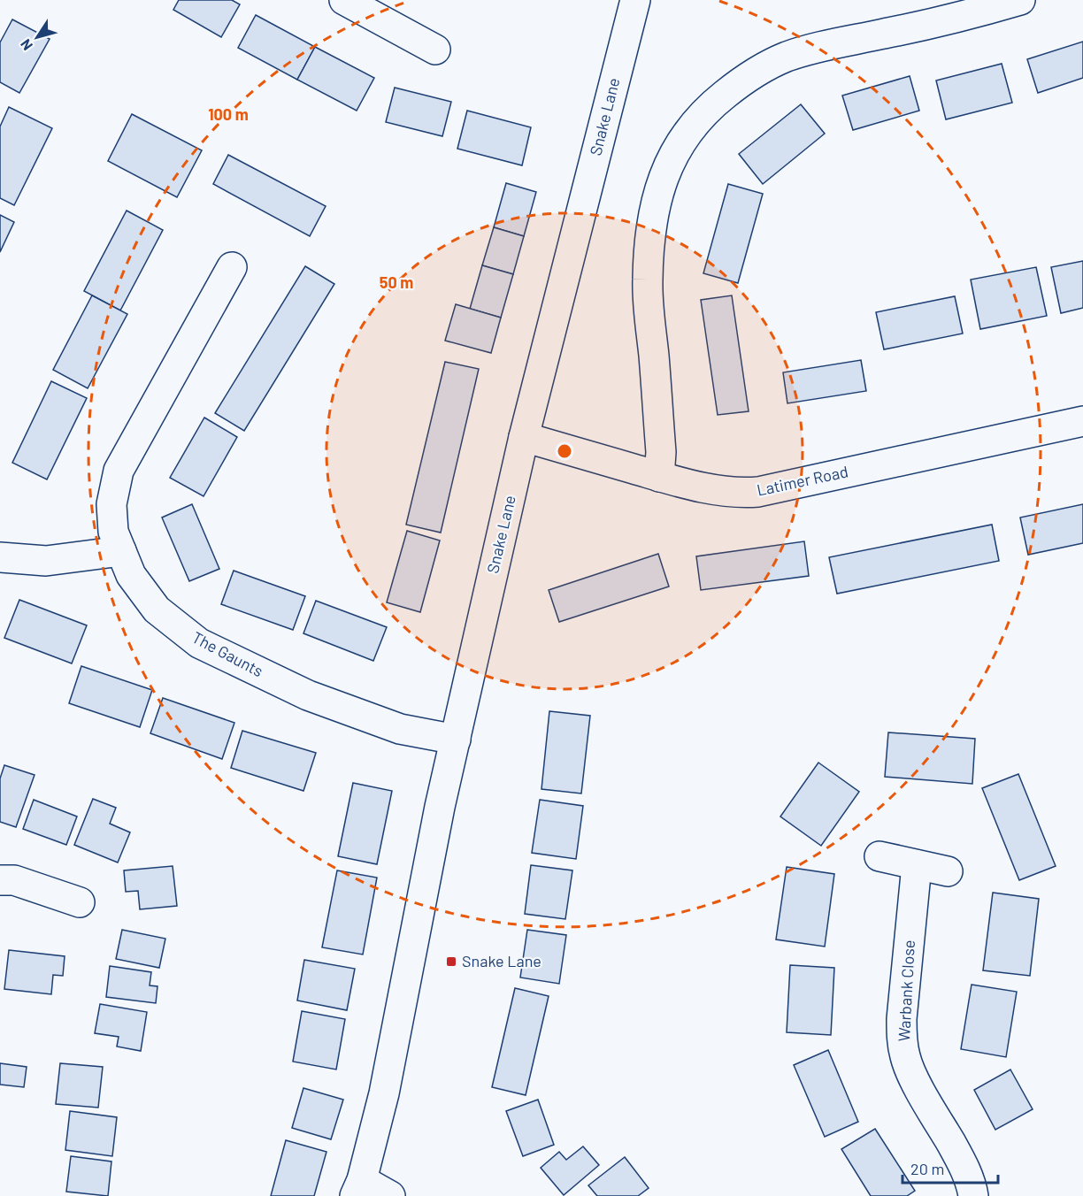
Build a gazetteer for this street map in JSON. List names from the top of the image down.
{
  "streets": {
    "street": [
      "Snake Lane",
      "Latimer Road",
      "The Gaunts",
      "Warbank Close"
    ]
  },
  "crossings": [
    ["Snake Lane", "Latimer Road"],
    ["Snake Lane", "The Gaunts"]
  ],
  "places": {
    "transit": ["Snake Lane"]
  },
  "scale_bar": "20 m",
  "north": "bottom left",
  "rings": ["100 m", "50 m"]
}
